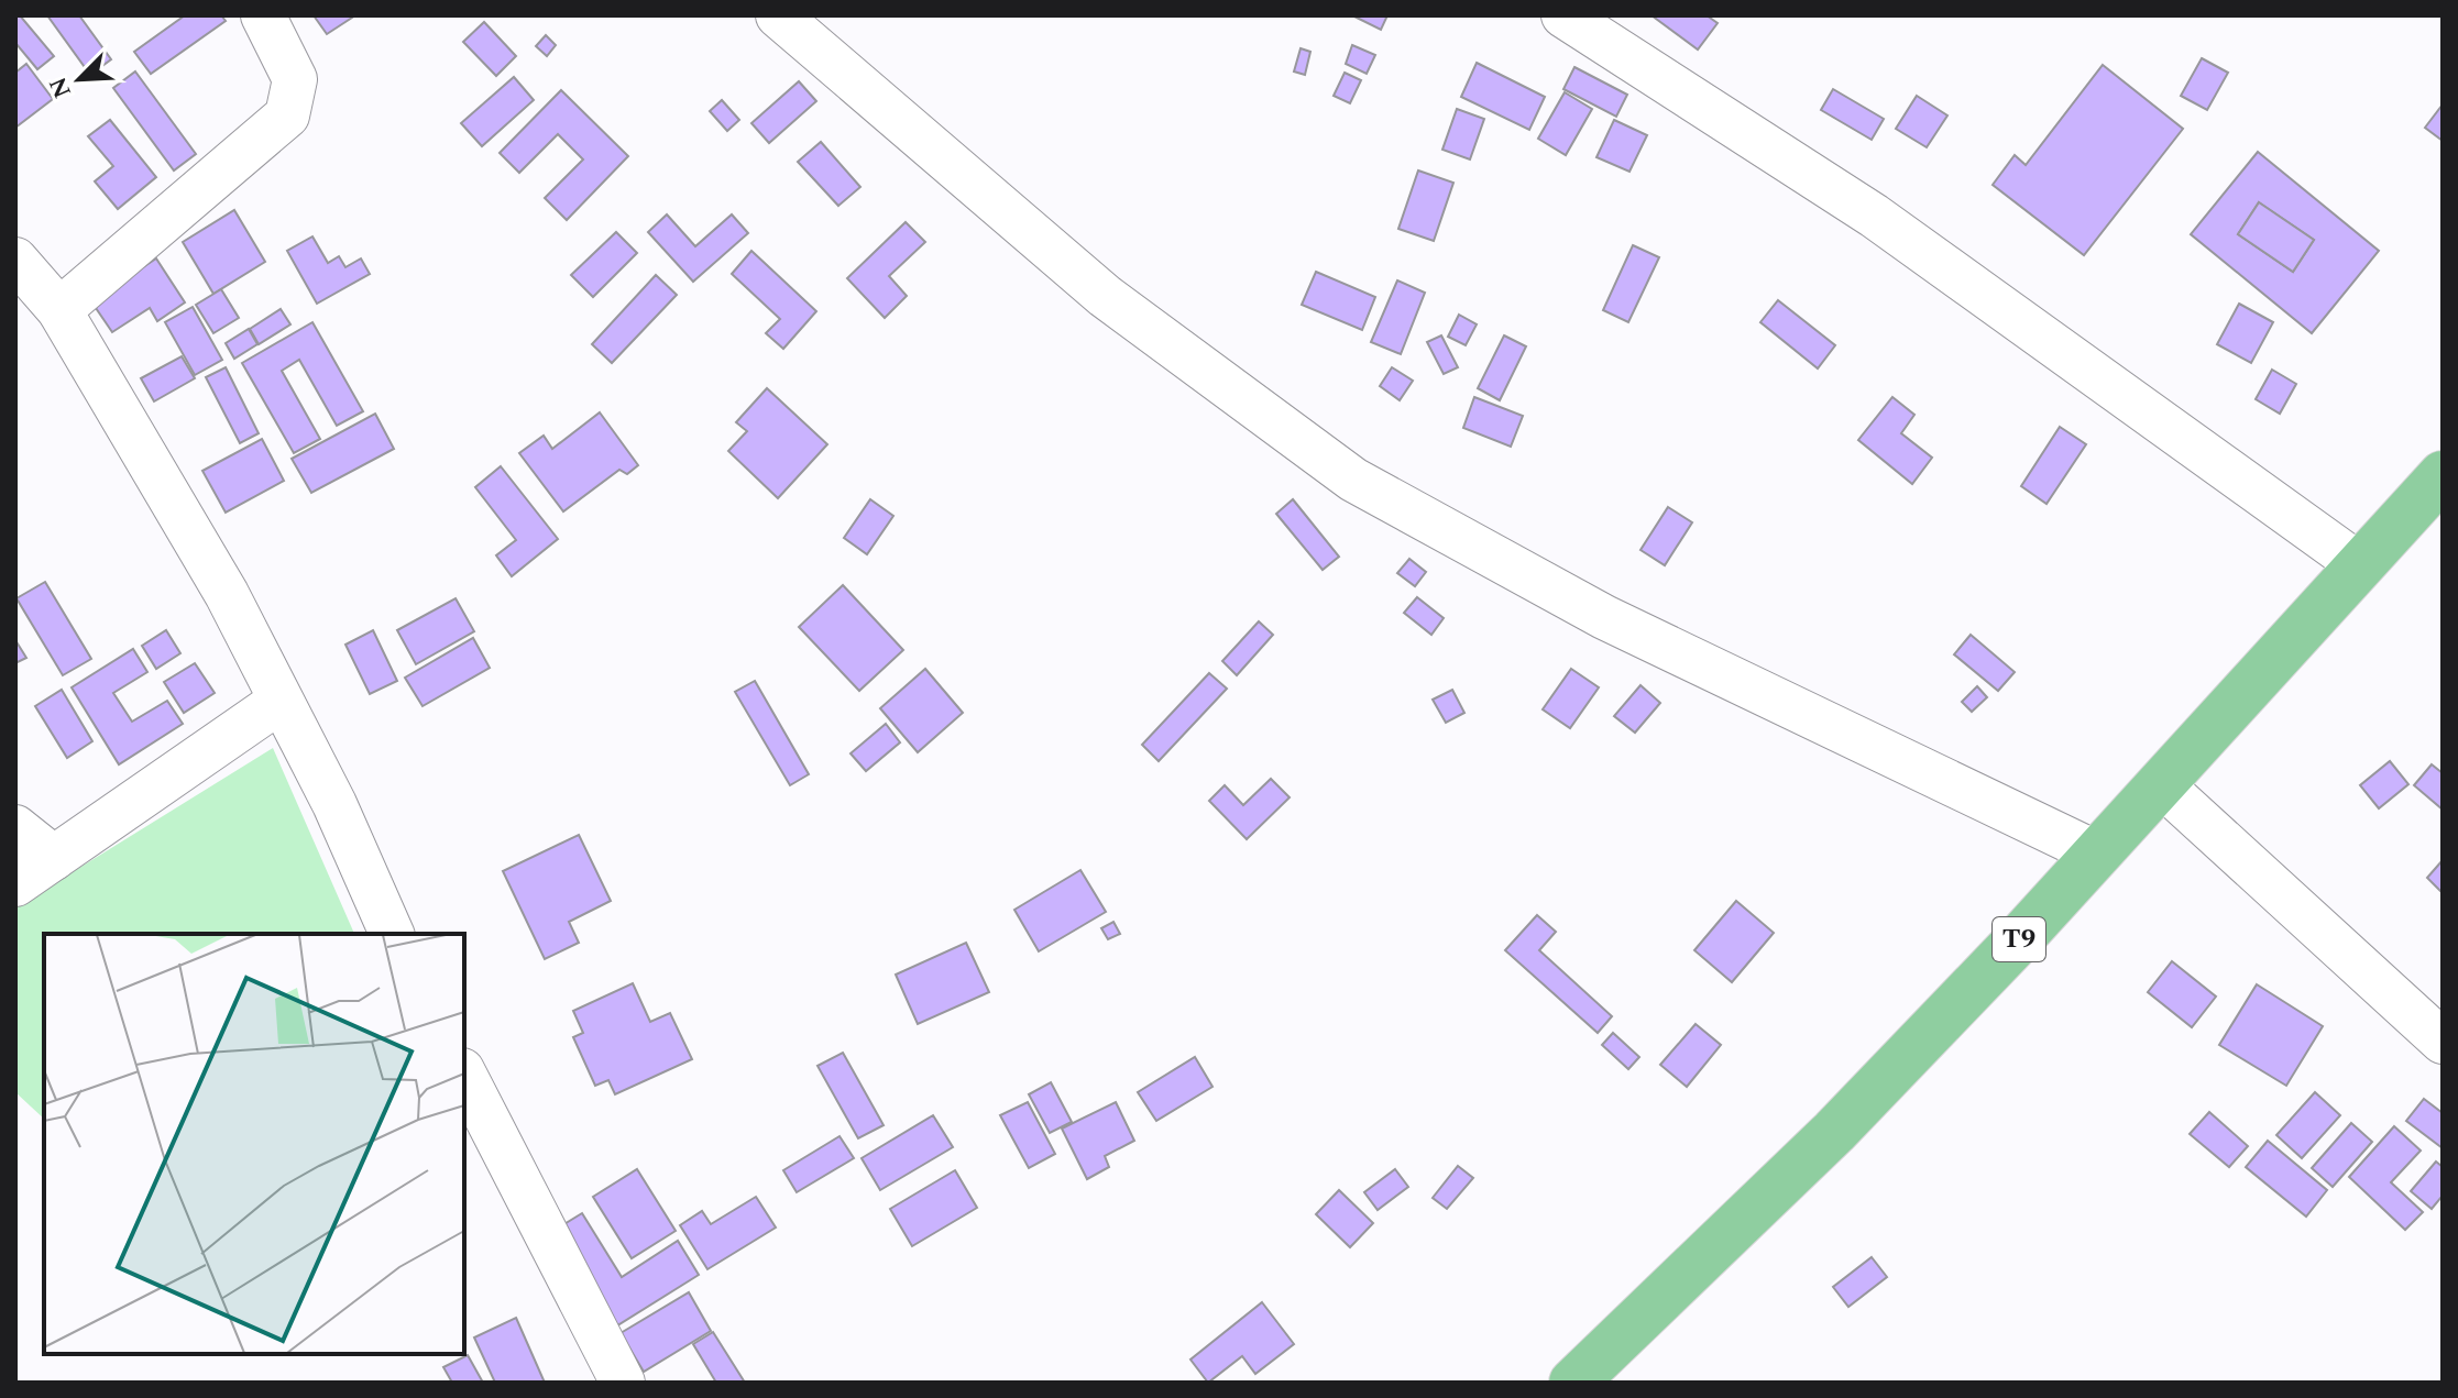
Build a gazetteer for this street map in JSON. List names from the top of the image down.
{
  "streets": {
    "highway": ["T9"]
  },
  "north": "bottom left"
}
